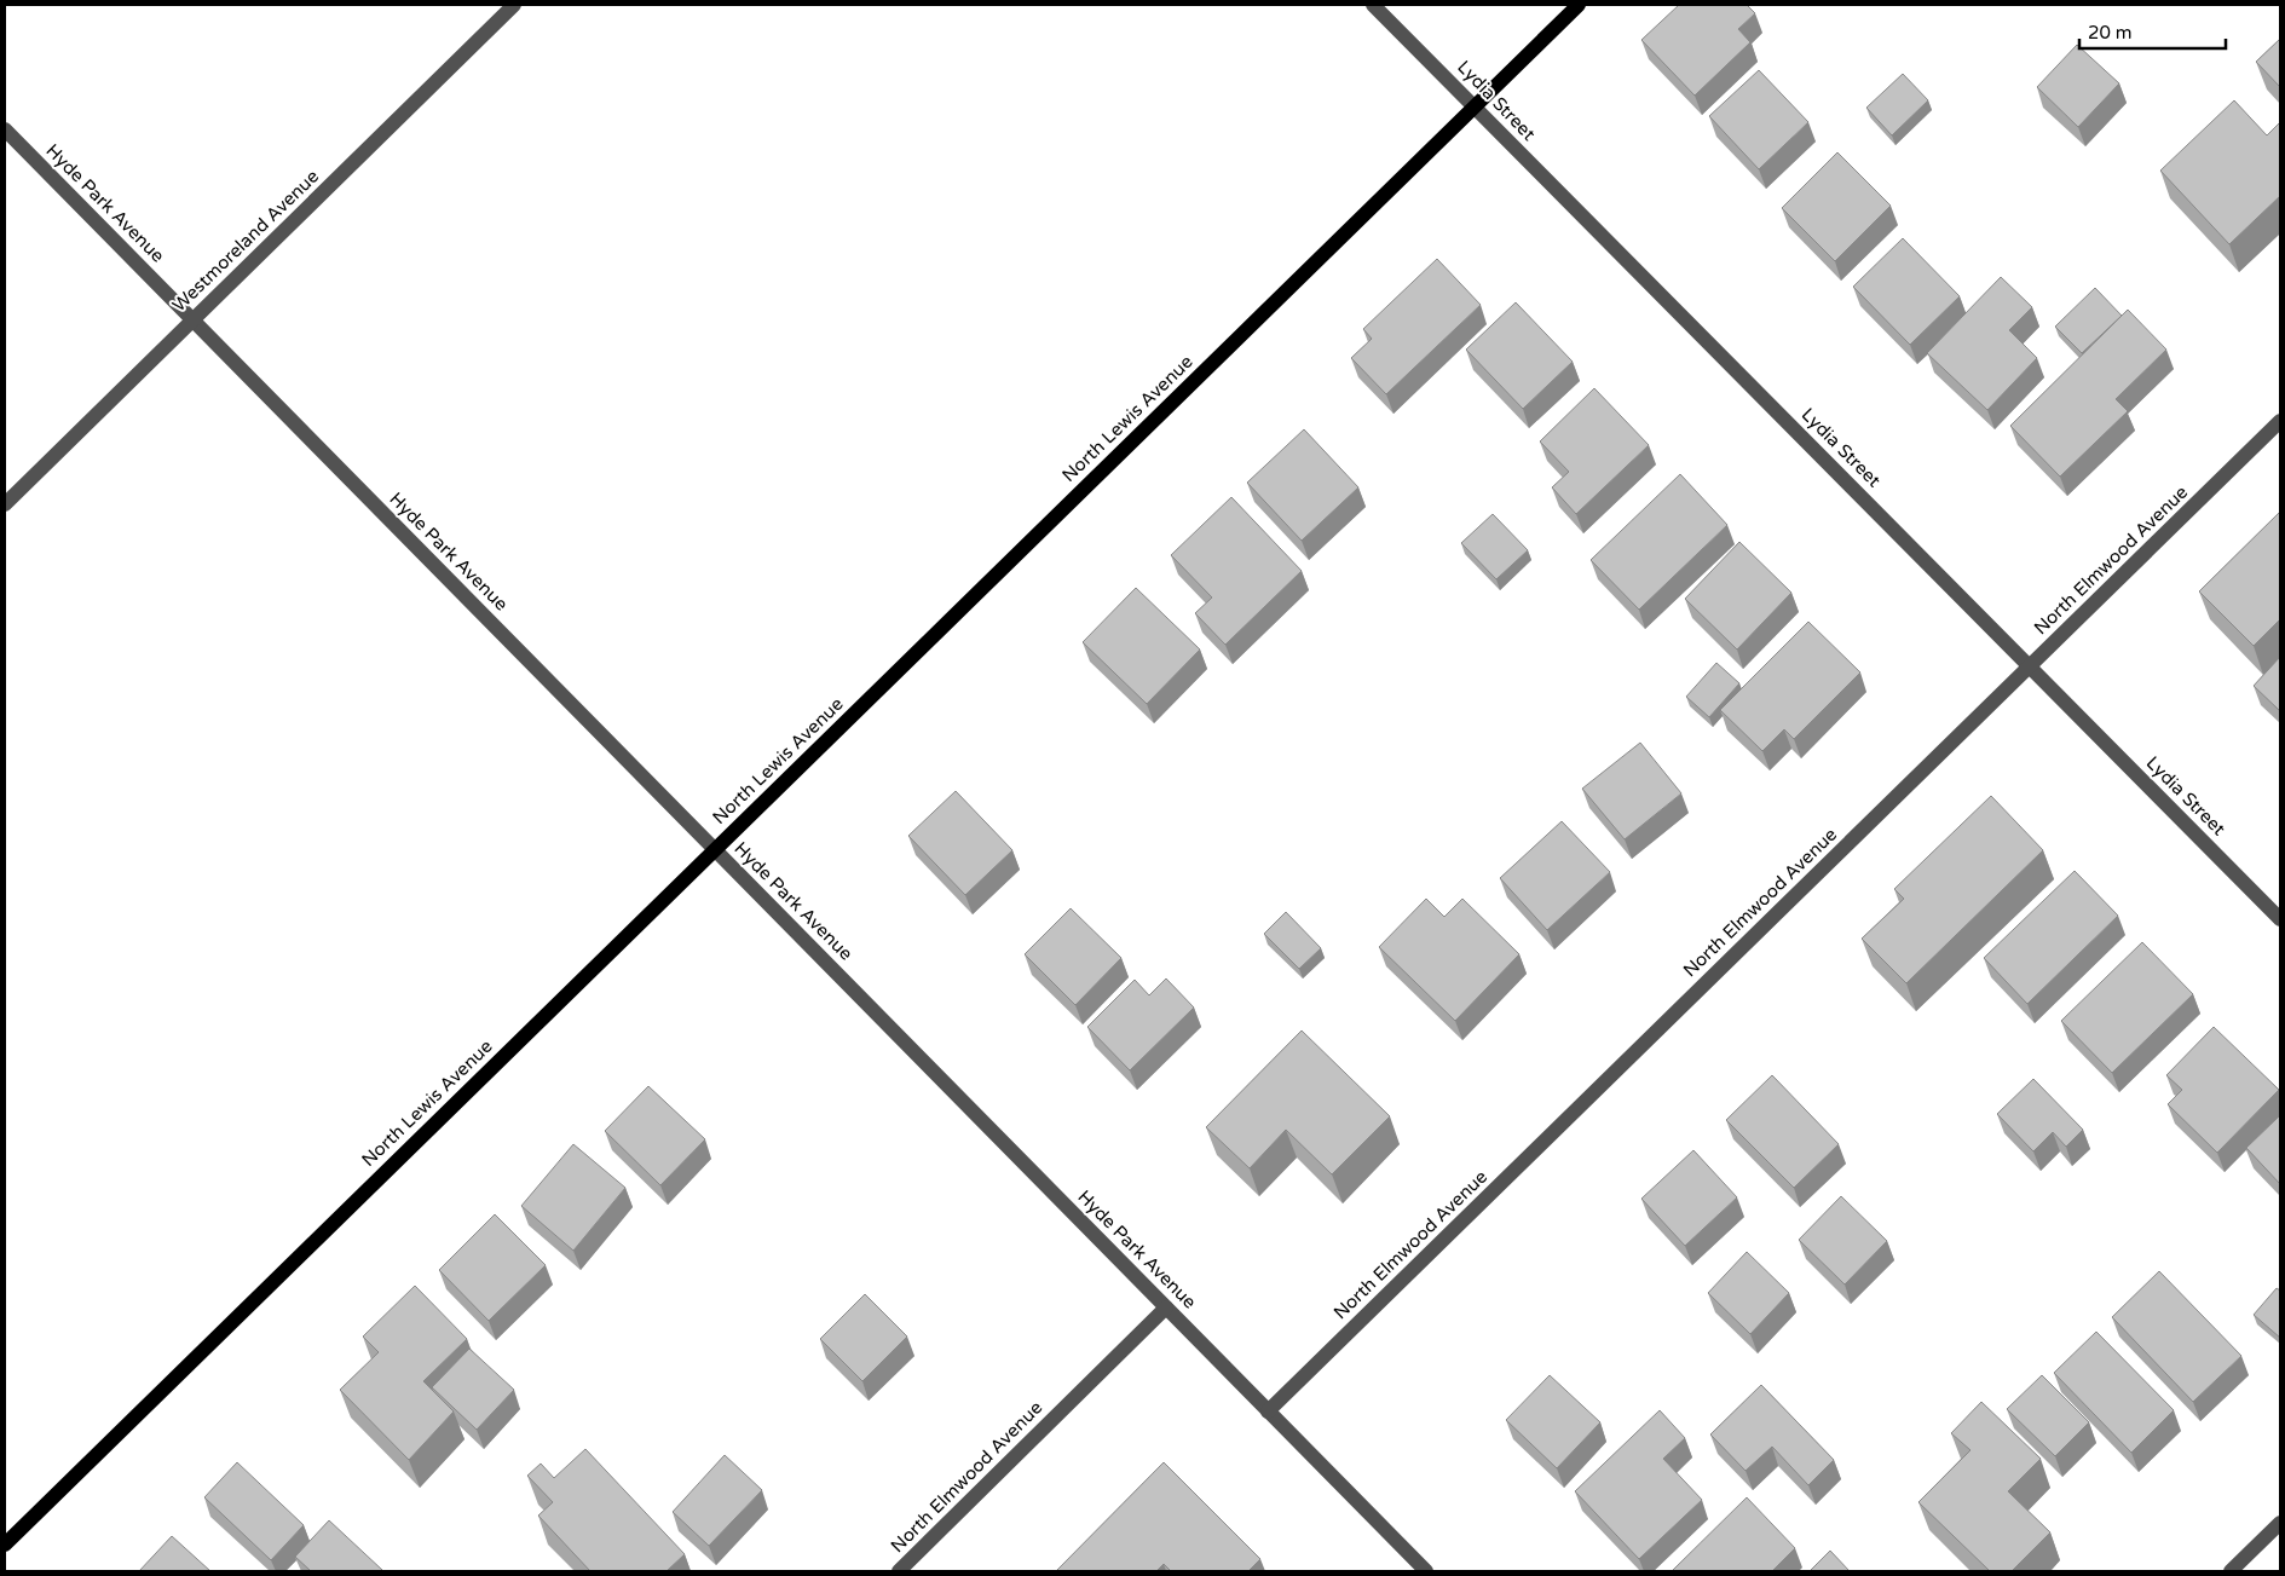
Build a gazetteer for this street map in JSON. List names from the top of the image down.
{
  "streets": {
    "main road": ["North Lewis Avenue"],
    "street": [
      "Lydia Street",
      "Hyde Park Avenue",
      "Westmoreland Avenue",
      "North Elmwood Avenue"
    ]
  },
  "crossings": [
    ["Lydia Street", "North Lewis Avenue"],
    ["Lydia Street", "North Elmwood Avenue"],
    ["Hyde Park Avenue", "Westmoreland Avenue"],
    ["Hyde Park Avenue", "North Lewis Avenue"],
    ["Hyde Park Avenue", "North Elmwood Avenue"]
  ],
  "scale_bar": "20 m"
}
